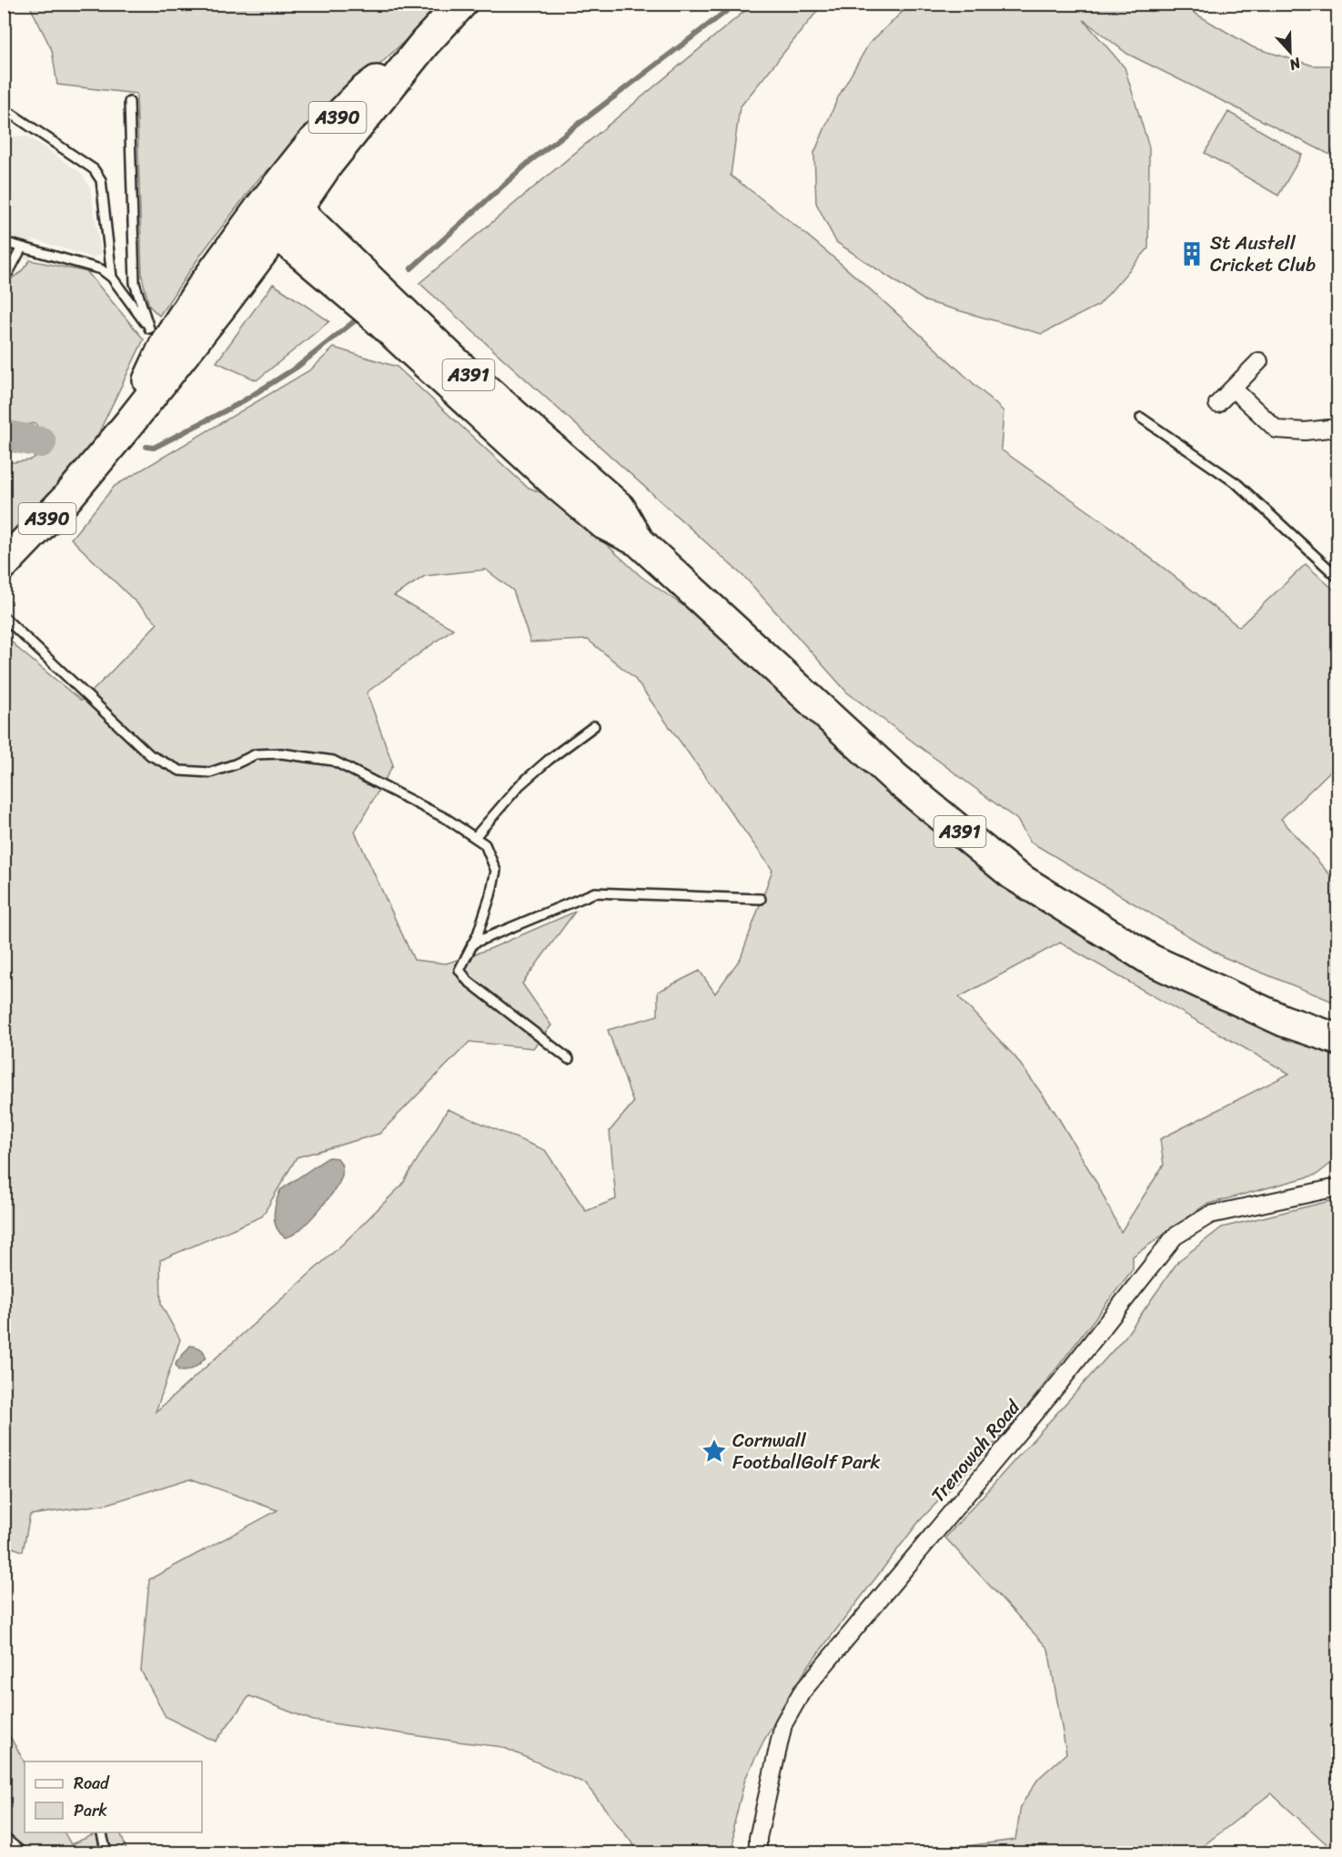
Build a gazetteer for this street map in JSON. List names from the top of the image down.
{
  "streets": {
    "highway": ["A390", "A391"],
    "street": ["Trenowah Road"]
  },
  "crossings": [
    ["A390", "A391"]
  ],
  "places": {
    "building": ["St Austell Cricket Club"],
    "place": ["Cornwall FootballGolf Park"]
  },
  "legend": ["Road", "Park"],
  "north": "bottom"
}
